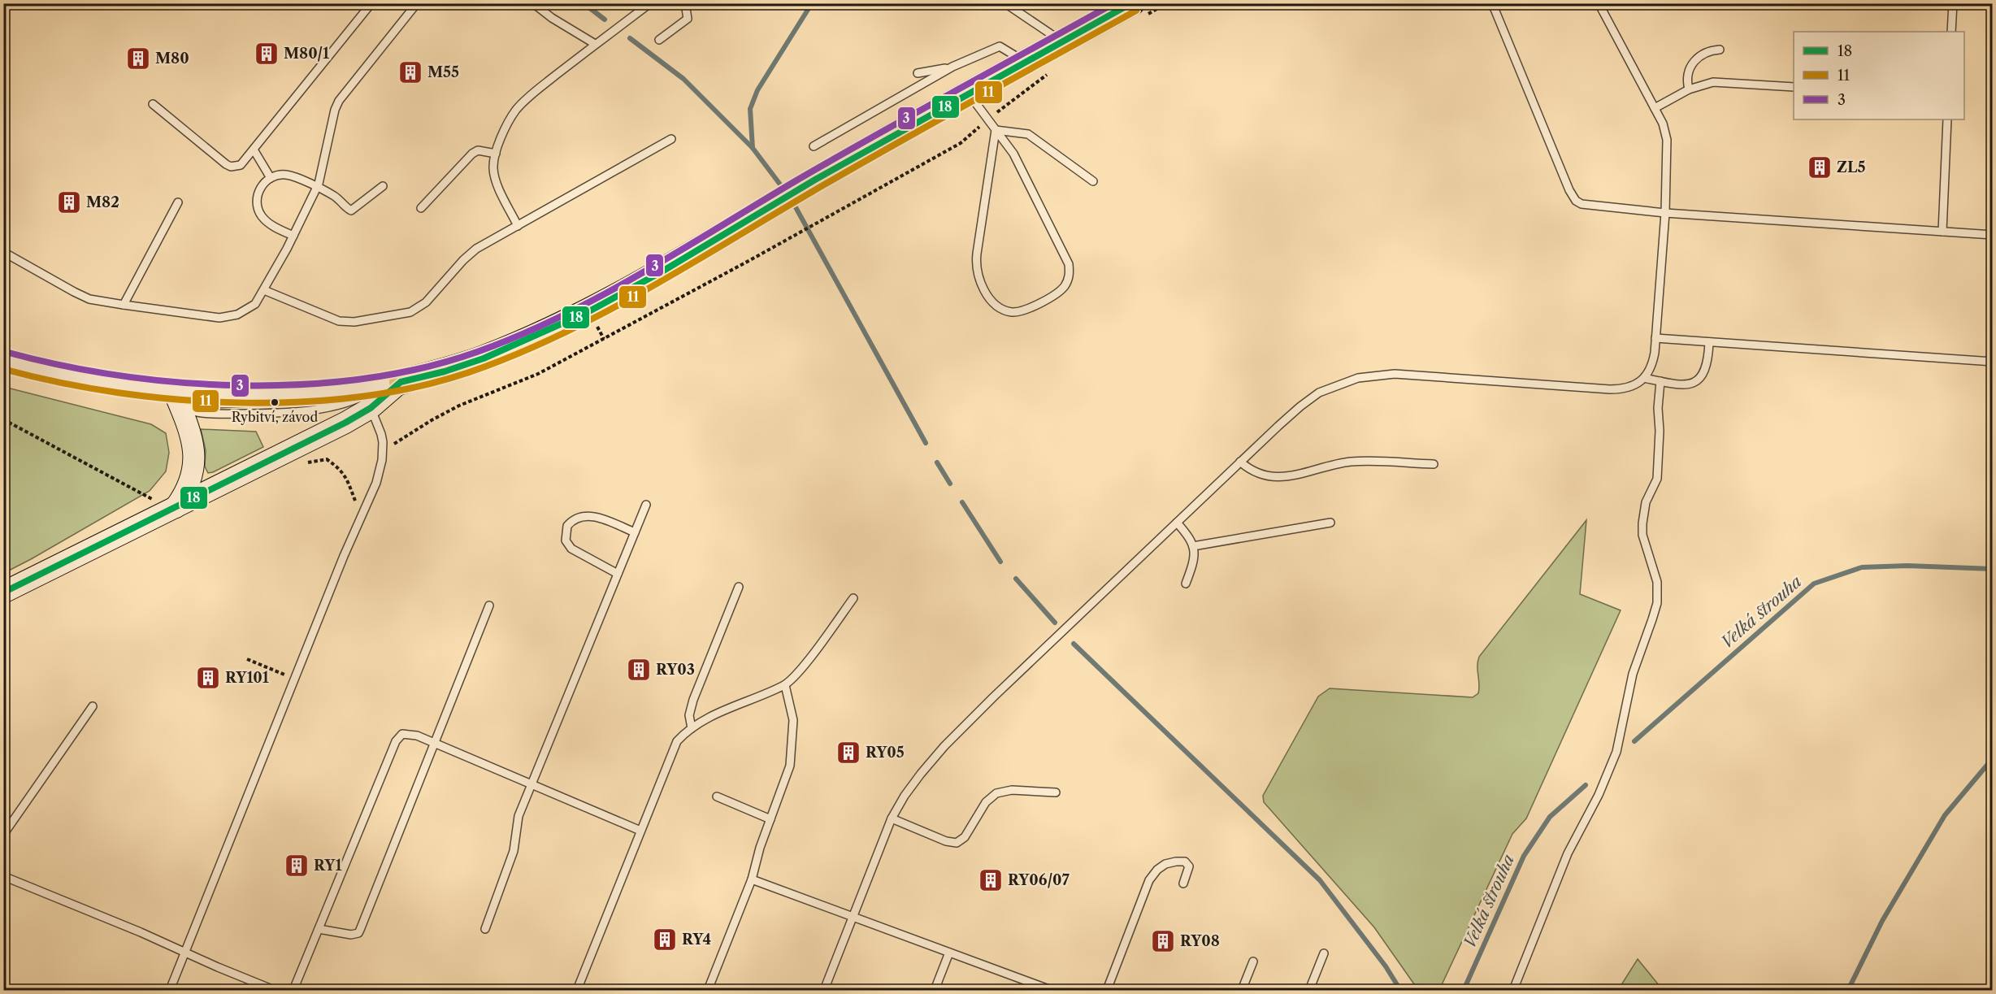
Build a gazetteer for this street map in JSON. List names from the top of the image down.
{
  "water": ["Velká strouha"],
  "places": {
    "building": [
      "M80/1",
      "M80",
      "M55",
      "ZL5",
      "M82",
      "RY03",
      "RY101",
      "RY05",
      "RY1",
      "RY06/07",
      "RY4",
      "RY08"
    ],
    "other": ["Rybitví, závod"]
  },
  "lines": ["transit line 18", "transit line 3", "transit line 11"],
  "legend": ["18", "11", "3"]
}
